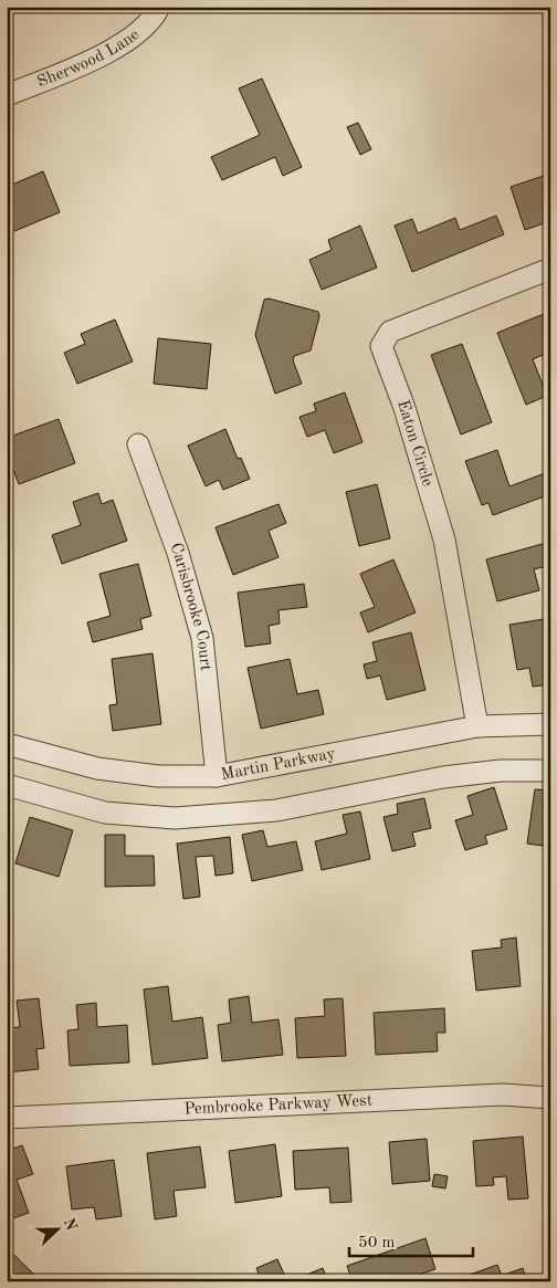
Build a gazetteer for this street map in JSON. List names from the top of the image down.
{
  "streets": {
    "street": [
      "Sherwood Lane",
      "Eaton Circle",
      "Carisbrooke Court",
      "Martin Parkway",
      "Pembrooke Parkway West"
    ]
  },
  "crossings": [
    ["Eaton Circle", "Martin Parkway"],
    ["Carisbrooke Court", "Martin Parkway"]
  ],
  "scale_bar": "50 m",
  "north": "right"
}
